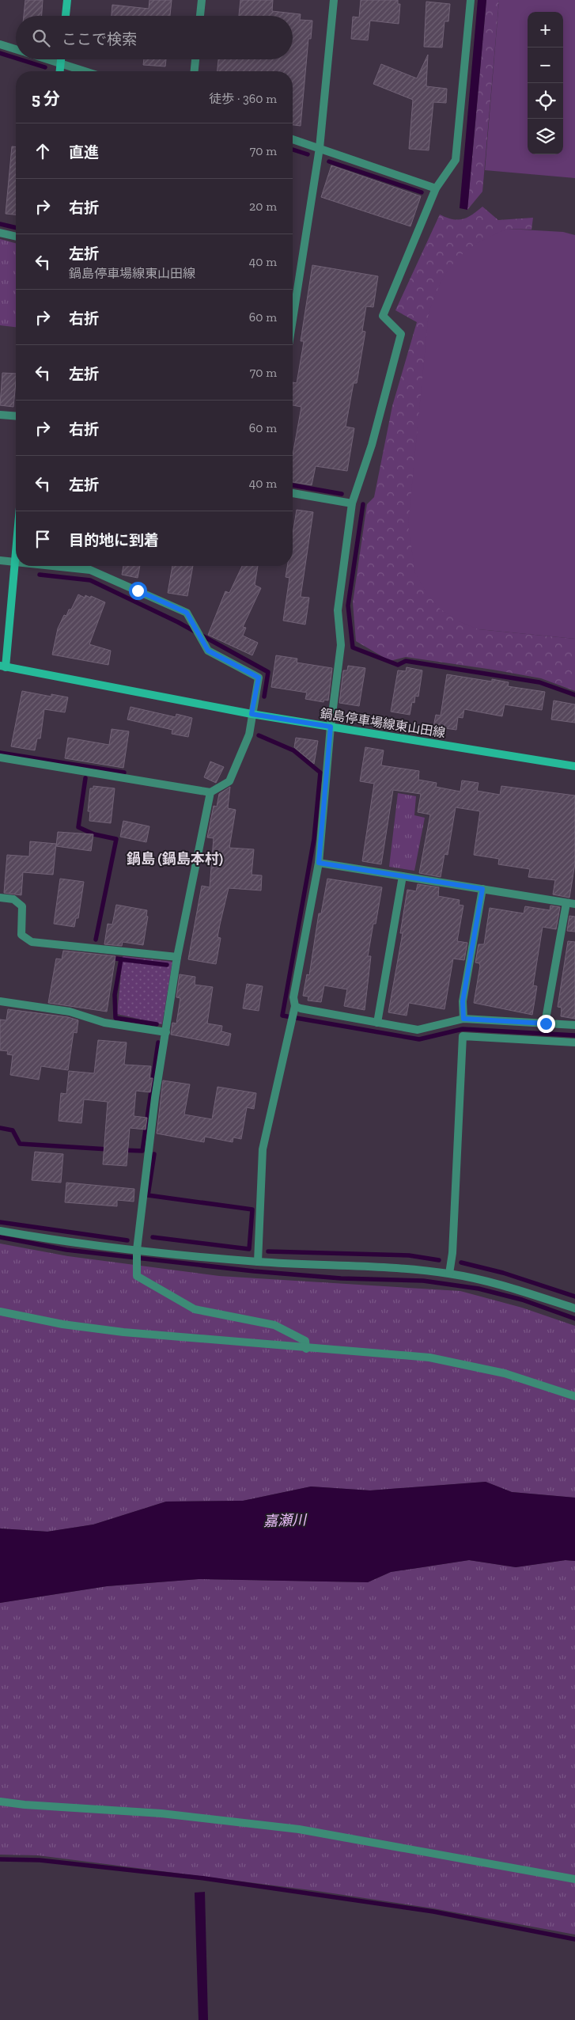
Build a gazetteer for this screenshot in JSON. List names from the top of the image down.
{
  "streets": {
    "main road": ["鍋島停車場線東山田線"]
  },
  "districts": ["鍋島 (鍋島本村)"],
  "water": ["嘉瀬川"],
  "page": {
    "map_buttons": ["+", "−"],
    "search": "ここで検索",
    "heading": ["5 分", "徒歩 · 360 m"],
    "list": [
      ["直進", "70 m"],
      ["右折", "20 m"],
      ["左折", "鍋島停車場線東山田線", "40 m"],
      ["右折", "60 m"],
      ["左折", "70 m"],
      ["右折", "60 m"],
      ["左折", "40 m"],
      "目的地に到着"
    ]
  }
}
